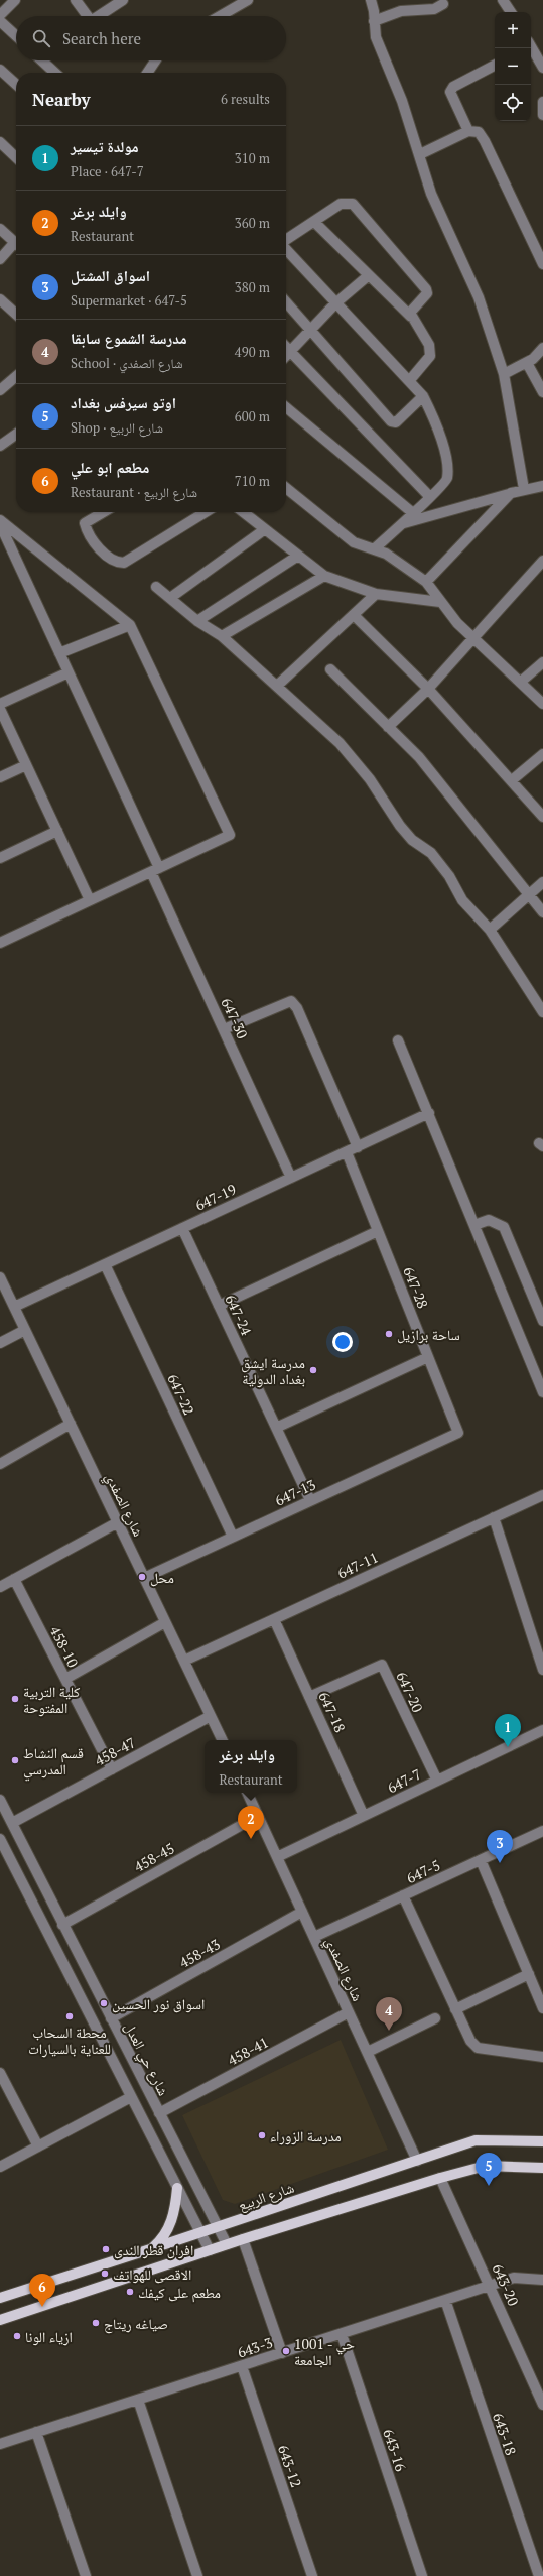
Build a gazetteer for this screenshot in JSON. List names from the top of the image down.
{
  "streets": {
    "main road": ["شارع الربيع"],
    "street": [
      "647-30",
      "647-19",
      "647-28",
      "647-24",
      "647-22",
      "647-13",
      "شارع الصفدي",
      "647-11",
      "458-10",
      "647-20",
      "647-18",
      "458-47",
      "647-7",
      "458-45",
      "647-5",
      "458-43",
      "458-41",
      "شارع حي العدل",
      "643-20",
      "643-3",
      "643-18",
      "643-16",
      "643-12"
    ]
  },
  "crossings": [
    ["647-30", "647-19"],
    ["647-19", "647-28"],
    ["647-19", "647-24"],
    ["647-19", "647-22"],
    ["647-19", "شارع الصفدي"],
    ["647-28", "647-13"],
    ["647-24", "647-13"],
    ["647-22", "647-13"],
    ["647-13", "شارع الصفدي"],
    ["شارع الصفدي", "647-11"],
    ["شارع الصفدي", "458-47"],
    ["شارع الصفدي", "647-7"],
    ["شارع الصفدي", "458-45"],
    ["شارع الصفدي", "647-5"],
    ["شارع الصفدي", "458-43"],
    ["شارع الصفدي", "458-41"],
    ["شارع الصفدي", "شارع الربيع"],
    ["647-11", "647-18"],
    ["458-10", "458-47"],
    ["647-20", "647-18"],
    ["647-20", "647-7"],
    ["647-18", "647-7"],
    ["458-47", "شارع حي العدل"],
    ["458-45", "شارع حي العدل"],
    ["458-43", "شارع حي العدل"],
    ["458-41", "شارع حي العدل"],
    ["شارع حي العدل", "شارع الربيع"],
    ["643-20", "643-3"],
    ["643-3", "643-18"],
    ["643-3", "643-16"],
    ["643-3", "643-12"]
  ],
  "places": [
    "ساحة برازيل",
    "مدرسة ايشق بغداد الدولية",
    "محل",
    "كلية التربية المفتوحة",
    "قسم النشاط المدرسي",
    "اسواق نور الحسين",
    "محطة السحاب للعناية بالسيارات",
    "مدرسة الزوراء",
    "افران قطر الندى",
    "الاقصى للهواتف",
    "مطعم على كيفك",
    "صياغه ريتاج",
    "ازياء الونا",
    "1001 - حي الجامعة"
  ],
  "page": {
    "map_buttons": ["+", "−"],
    "search": "Search here",
    "heading": ["Nearby", "6 results"],
    "list": [
      {
        "mark": "1",
        "name": "مولدة تيسير",
        "note": "Place · 647-7",
        "value": "310 m"
      },
      {
        "mark": "2",
        "name": "وايلد برغر",
        "note": "Restaurant",
        "value": "360 m"
      },
      {
        "mark": "3",
        "name": "اسواق المشتل",
        "note": "Supermarket · 647-5",
        "value": "380 m"
      },
      {
        "mark": "4",
        "name": "مدرسة الشموع سابقا",
        "note": "School · شارع الصفدي",
        "value": "490 m"
      },
      {
        "mark": "5",
        "name": "اوتو سيرفس بغداد",
        "note": "Shop · شارع الربيع",
        "value": "600 m"
      },
      {
        "mark": "6",
        "name": "مطعم ابو علي",
        "note": "Restaurant · شارع الربيع",
        "value": "710 m"
      }
    ],
    "pins": [
      "1",
      "2",
      "3",
      "4",
      "5",
      "6"
    ],
    "popup": ["وايلد برغر", "Restaurant"]
  }
}
